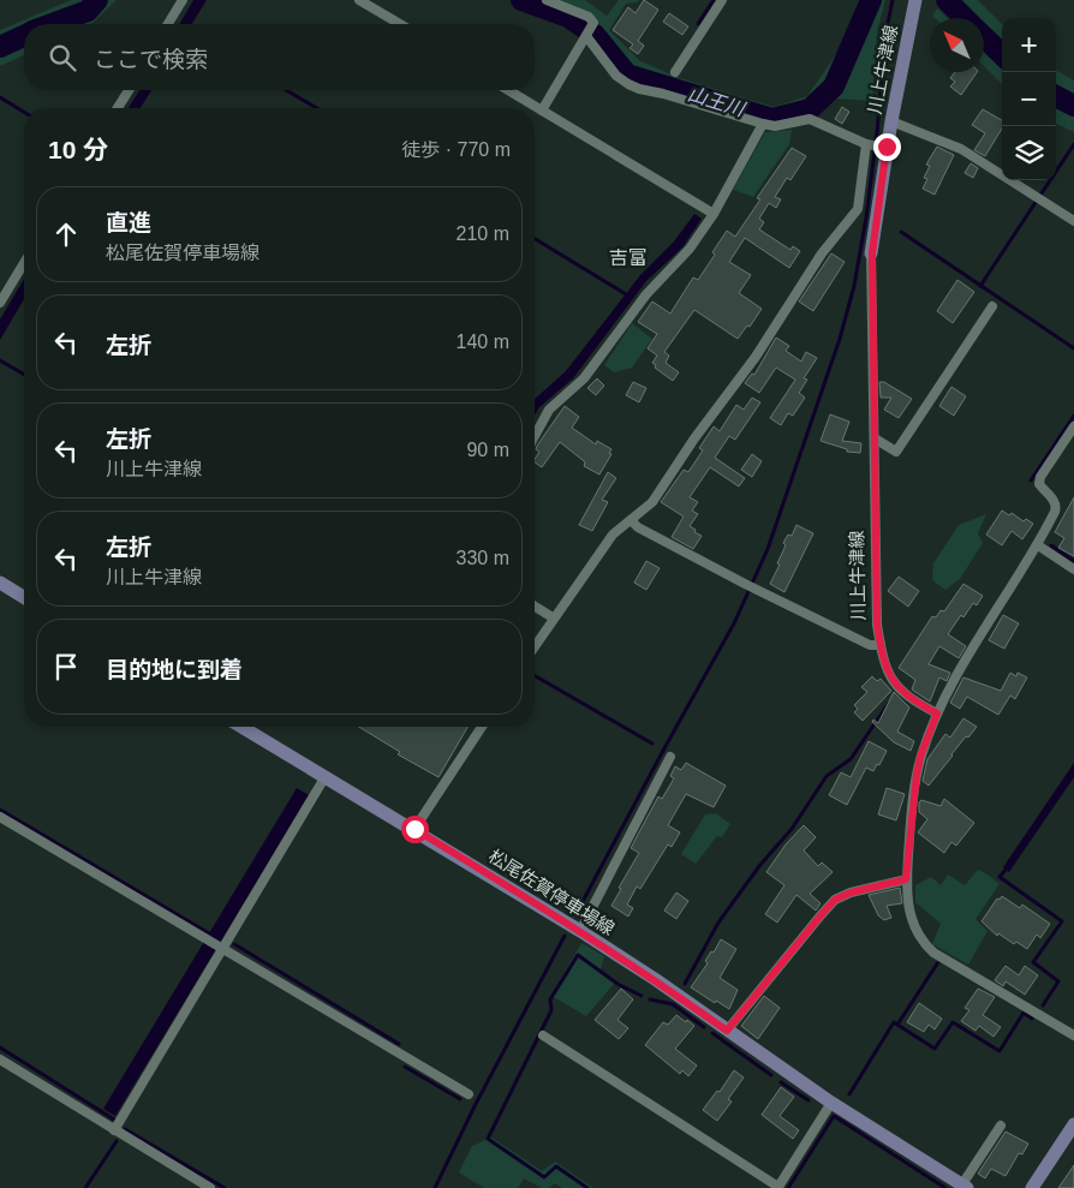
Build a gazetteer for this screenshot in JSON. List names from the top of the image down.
{
  "streets": {
    "main road": ["川上牛津線", "松尾佐賀停車場線"]
  },
  "districts": ["吉富"],
  "water": ["山王川"],
  "north": "top left",
  "page": {
    "map_buttons": ["+", "−"],
    "search": "ここで検索",
    "heading": ["10 分", "徒歩 · 770 m"],
    "list": [
      ["直進", "松尾佐賀停車場線", "210 m"],
      ["左折", "140 m"],
      ["左折", "川上牛津線", "90 m"],
      ["左折", "川上牛津線", "330 m"],
      "目的地に到着"
    ]
  }
}
